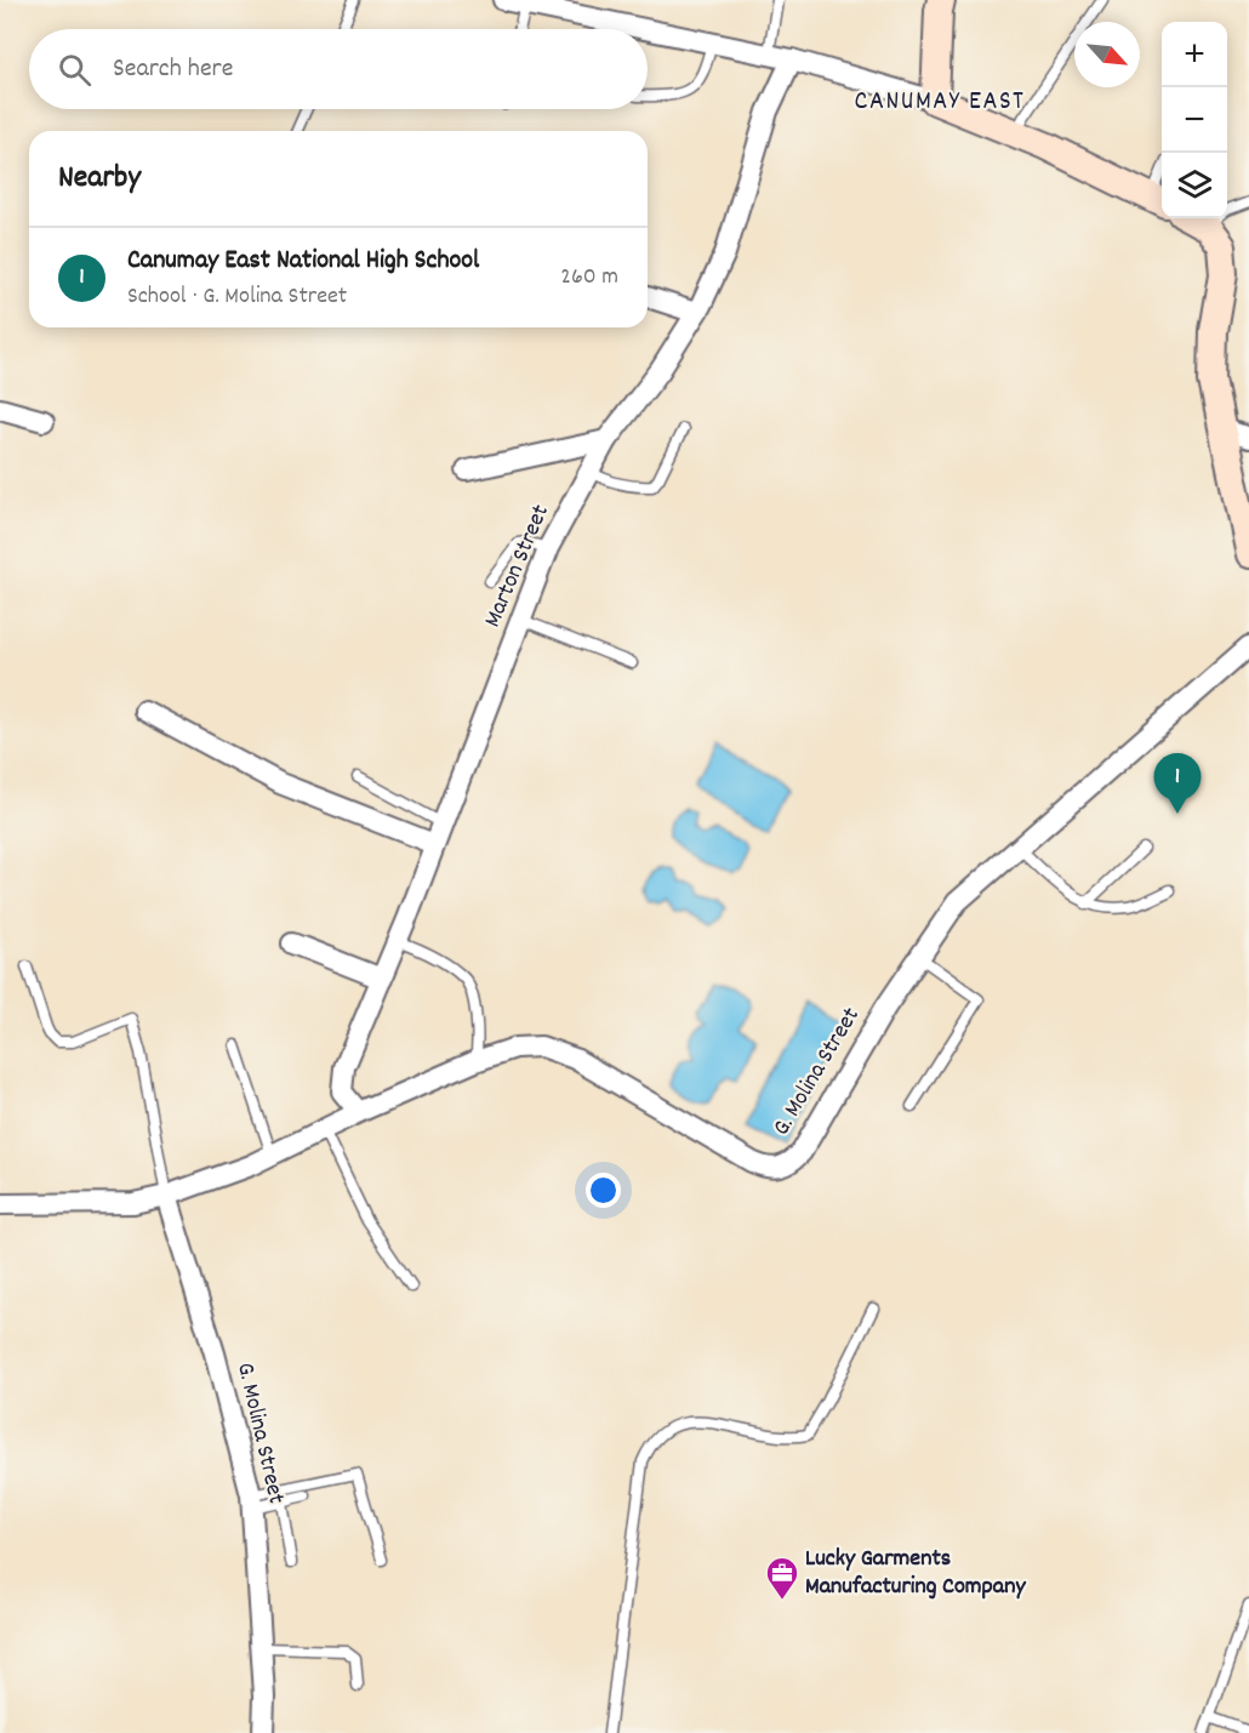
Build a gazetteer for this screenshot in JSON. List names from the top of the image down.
{
  "streets": {
    "street": ["Marton Street", "G. Molina Street"]
  },
  "crossings": [
    ["Marton Street", "G. Molina Street"]
  ],
  "districts": ["CANUMAY EAST"],
  "places": {
    "office": ["Lucky Garments Manufacturing Company"]
  },
  "north": "bottom right",
  "page": {
    "map_buttons": ["+", "−"],
    "search": "Search here",
    "heading": "Nearby",
    "list": [
      {
        "mark": "1",
        "name": "Canumay East National High School",
        "note": "School · G. Molina Street",
        "value": "260 m"
      }
    ],
    "pins": "1"
  }
}
